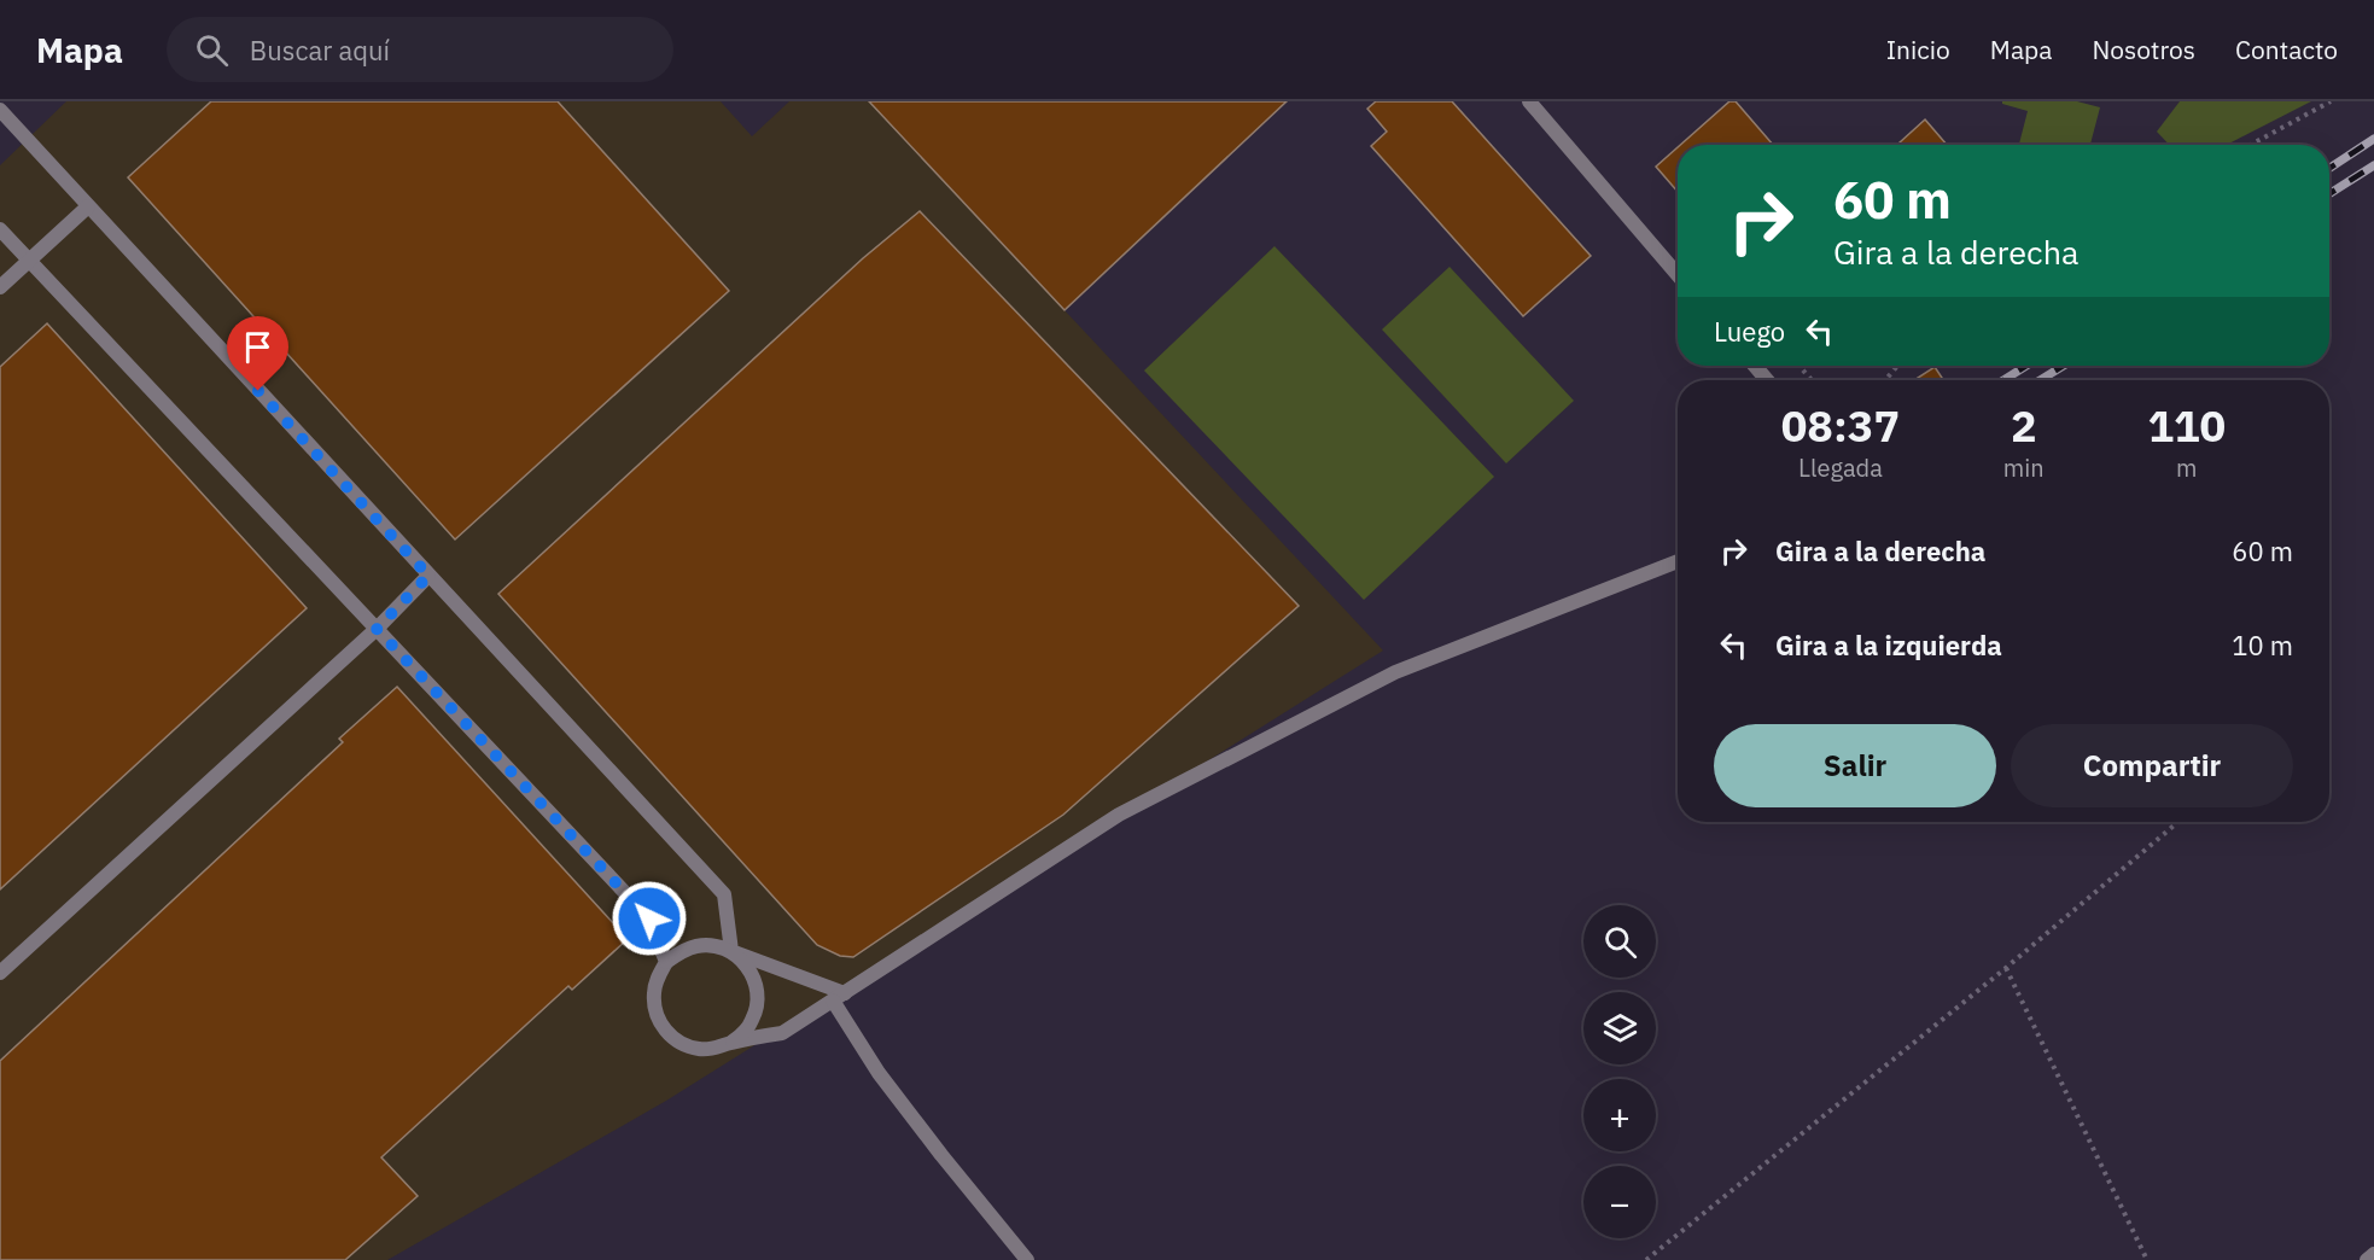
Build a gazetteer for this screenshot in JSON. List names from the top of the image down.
{
  "page": {
    "header": "Mapa",
    "search": "Buscar aquí",
    "nav": [
      "Inicio",
      "Mapa",
      "Nosotros",
      "Contacto"
    ],
    "turn": ["60 m", "Gira a la derecha"],
    "then": "Luego",
    "eta": [
      "08:37",
      "Llegada",
      "2",
      "min",
      "110",
      "m"
    ],
    "list": [
      {
        "name": "Gira a la derecha",
        "value": "60 m"
      },
      {
        "name": "Gira a la izquierda",
        "value": "10 m"
      }
    ],
    "buttons": ["Salir", "Compartir"],
    "map_buttons": ["+", "−"]
  }
}
